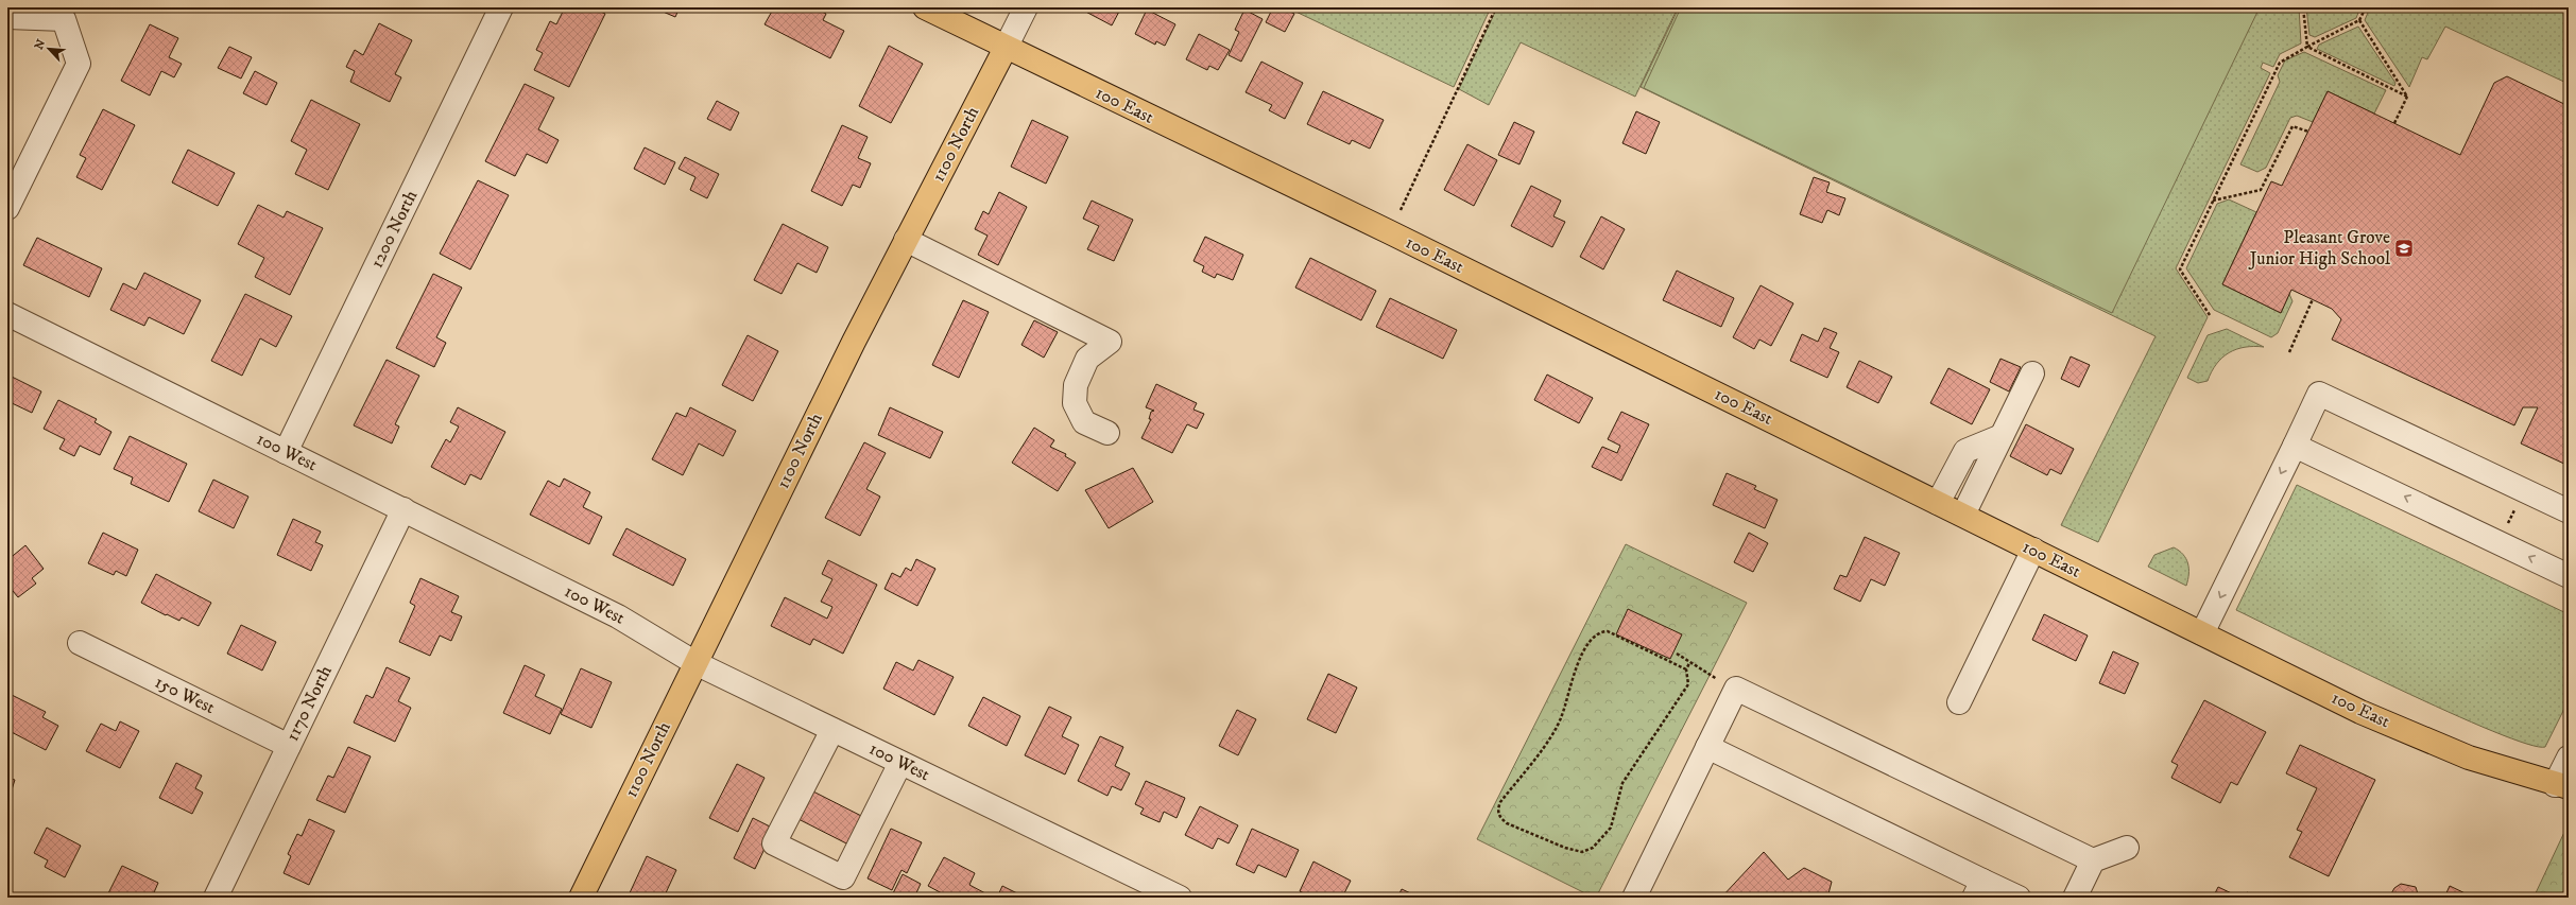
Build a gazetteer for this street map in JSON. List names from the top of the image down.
{
  "streets": {
    "main road": ["100 East", "1100 North"],
    "street": [
      "1200 North",
      "100 West",
      "150 West",
      "1170 North"
    ]
  },
  "crossings": [
    ["100 East", "1100 North"],
    ["1100 North", "100 West"],
    ["1200 North", "100 West"],
    ["100 West", "1170 North"],
    ["150 West", "1170 North"]
  ],
  "places": {
    "school or university": ["Pleasant Grove Junior High School"]
  },
  "north": "top left"
}
